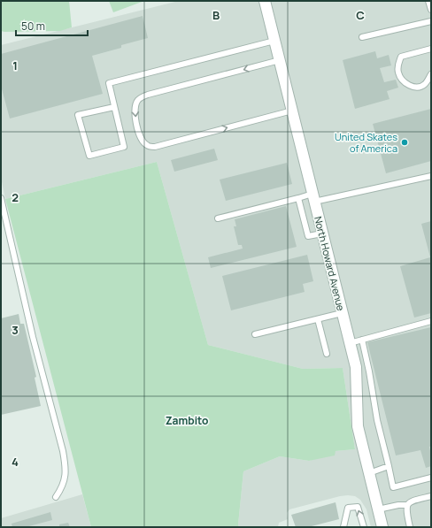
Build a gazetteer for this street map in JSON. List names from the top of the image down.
{
  "streets": {
    "street": ["North Howard Avenue"]
  },
  "districts": ["Zambito"],
  "places": ["United Skates of America"],
  "scale_bar": "50 m",
  "grid": {
    "columns": ["B", "C"],
    "rows": [
      "1",
      "2",
      "3",
      "4"
    ]
  }
}
